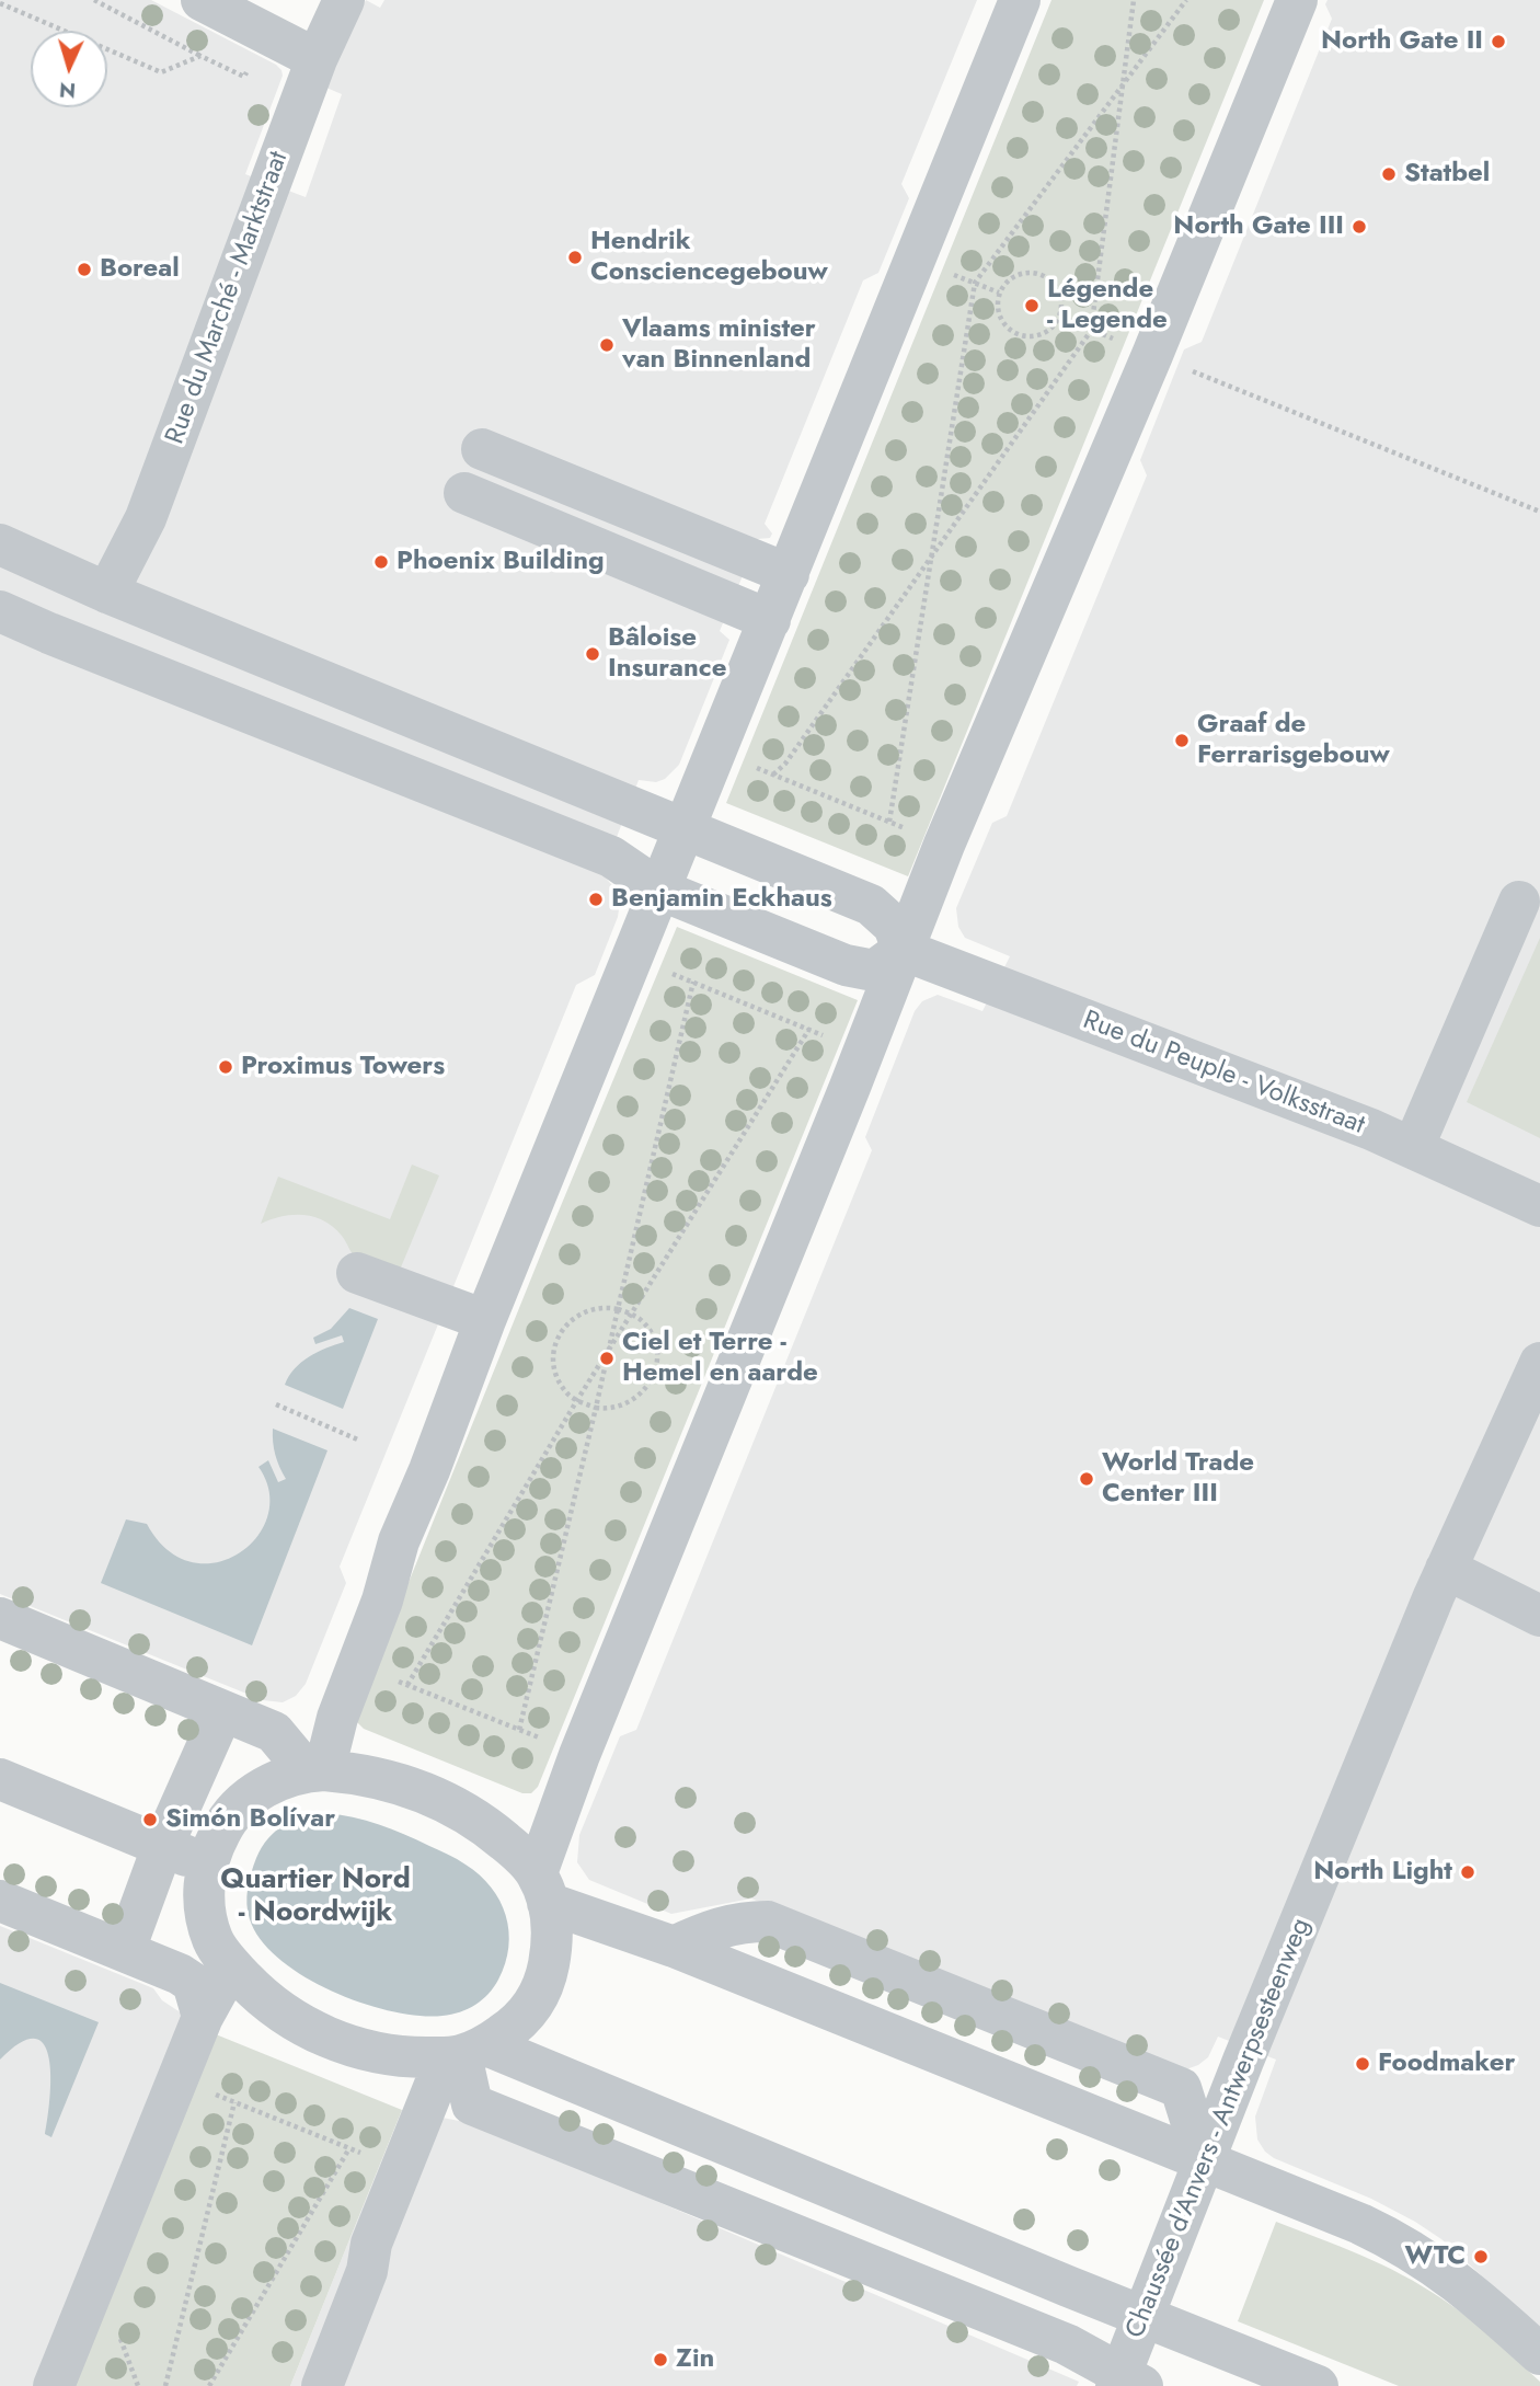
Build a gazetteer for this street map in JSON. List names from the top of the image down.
{
  "streets": {
    "street": ["Rue du Marché - Marktstraat", "Rue du Peuple - Volksstraat", "Chaussée d'Anvers - Antwerpsesteenweg"]
  },
  "districts": ["Quartier Nord - Noordwijk"],
  "places": [
    "North Gate II",
    "Statbel",
    "North Gate III",
    "Hendrik Consciencegebouw",
    "Boreal",
    "Légende - Legende",
    "Vlaams minister van Binnenland",
    "Phoenix Building",
    "Bâloise Insurance",
    "Graaf de Ferrarisgebouw",
    "Benjamin Eckhaus",
    "Proximus Towers",
    "Ciel et Terre - Hemel en aarde",
    "World Trade Center III",
    "Simón Bolívar",
    "North Light",
    "Foodmaker",
    "WTC",
    "Zin"
  ],
  "north": "bottom"
}
